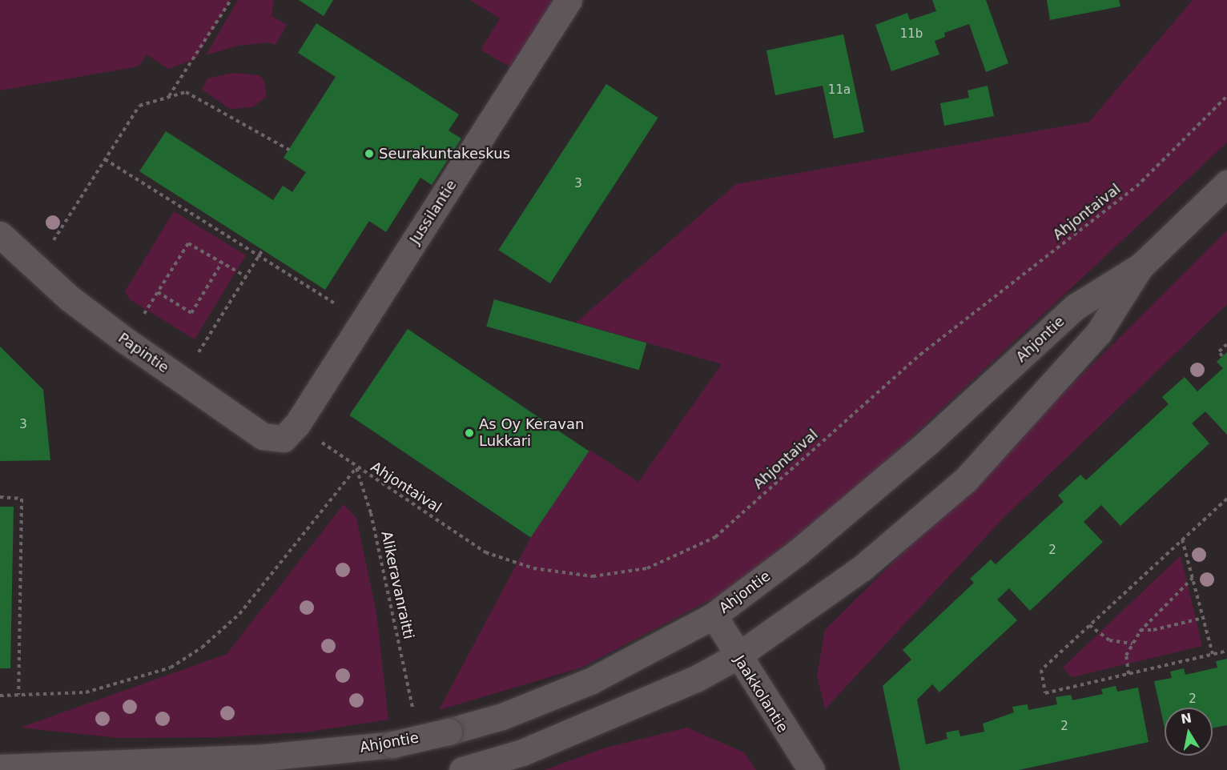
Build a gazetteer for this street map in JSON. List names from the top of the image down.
{
  "streets": {
    "main road": [
      "Jussilantie",
      "Ahjontie",
      "Papintie",
      "Jaakkolantie"
    ],
    "path": ["Ahjontaival", "Alikeravanraitti"]
  },
  "crossings": [
    ["Jussilantie", "Ahjontaival"],
    ["Jussilantie", "Papintie"],
    ["Ahjontaival", "Papintie"],
    ["Ahjontaival", "Alikeravanraitti"],
    ["Ahjontie", "Jaakkolantie"]
  ],
  "places": ["Seurakuntakeskus", "As Oy Keravan Lukkari"],
  "house_numbers": [
    "11b",
    "11a",
    "3",
    "3",
    "2",
    "2",
    "2"
  ],
  "north": "top"
}
